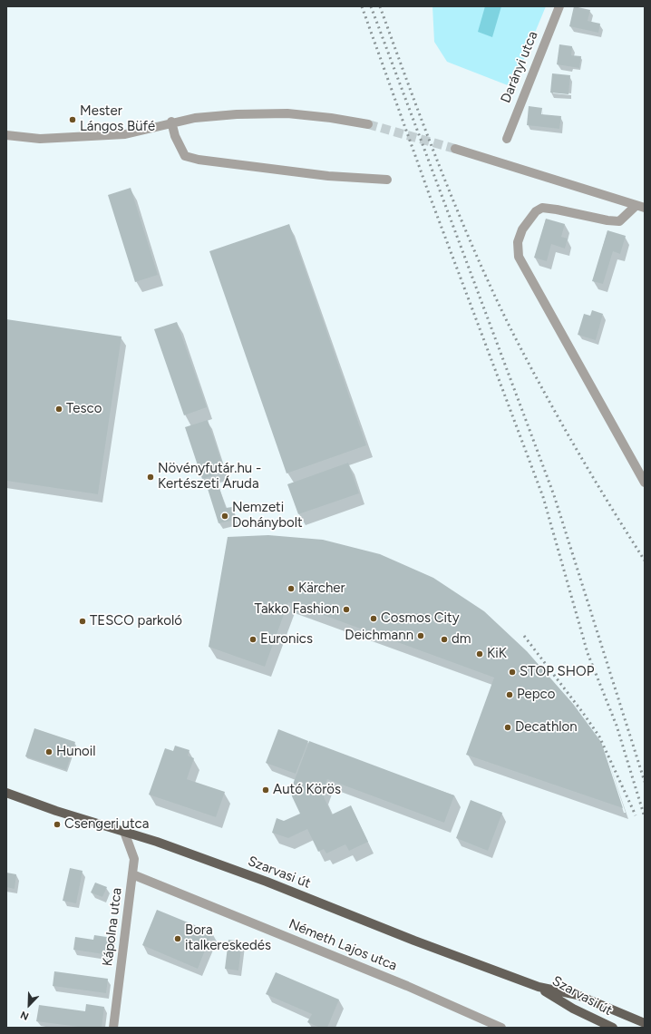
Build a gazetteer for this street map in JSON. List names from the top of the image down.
{
  "streets": {
    "main road": ["Szarvasi út"],
    "street": ["Darányi utca", "Kápolna utca", "Németh Lajos utca"]
  },
  "crossings": [
    ["Szarvasi út", "Kápolna utca"],
    ["Kápolna utca", "Németh Lajos utca"]
  ],
  "places": [
    "Mester Lángos Büfé",
    "Tesco",
    "Növényfutár.hu - Kertészeti Áruda",
    "Nemzeti Dohánybolt",
    "Kärcher",
    "Takko Fashion",
    "Cosmos City",
    "TESCO parkoló",
    "Deichmann",
    "Euronics",
    "dm",
    "KiK",
    "STOP SHOP",
    "Pepco",
    "Decathlon",
    "Hunoil",
    "Autó Körös",
    "Csengeri utca",
    "Bora italkereskedés"
  ],
  "north": "bottom left"
}
